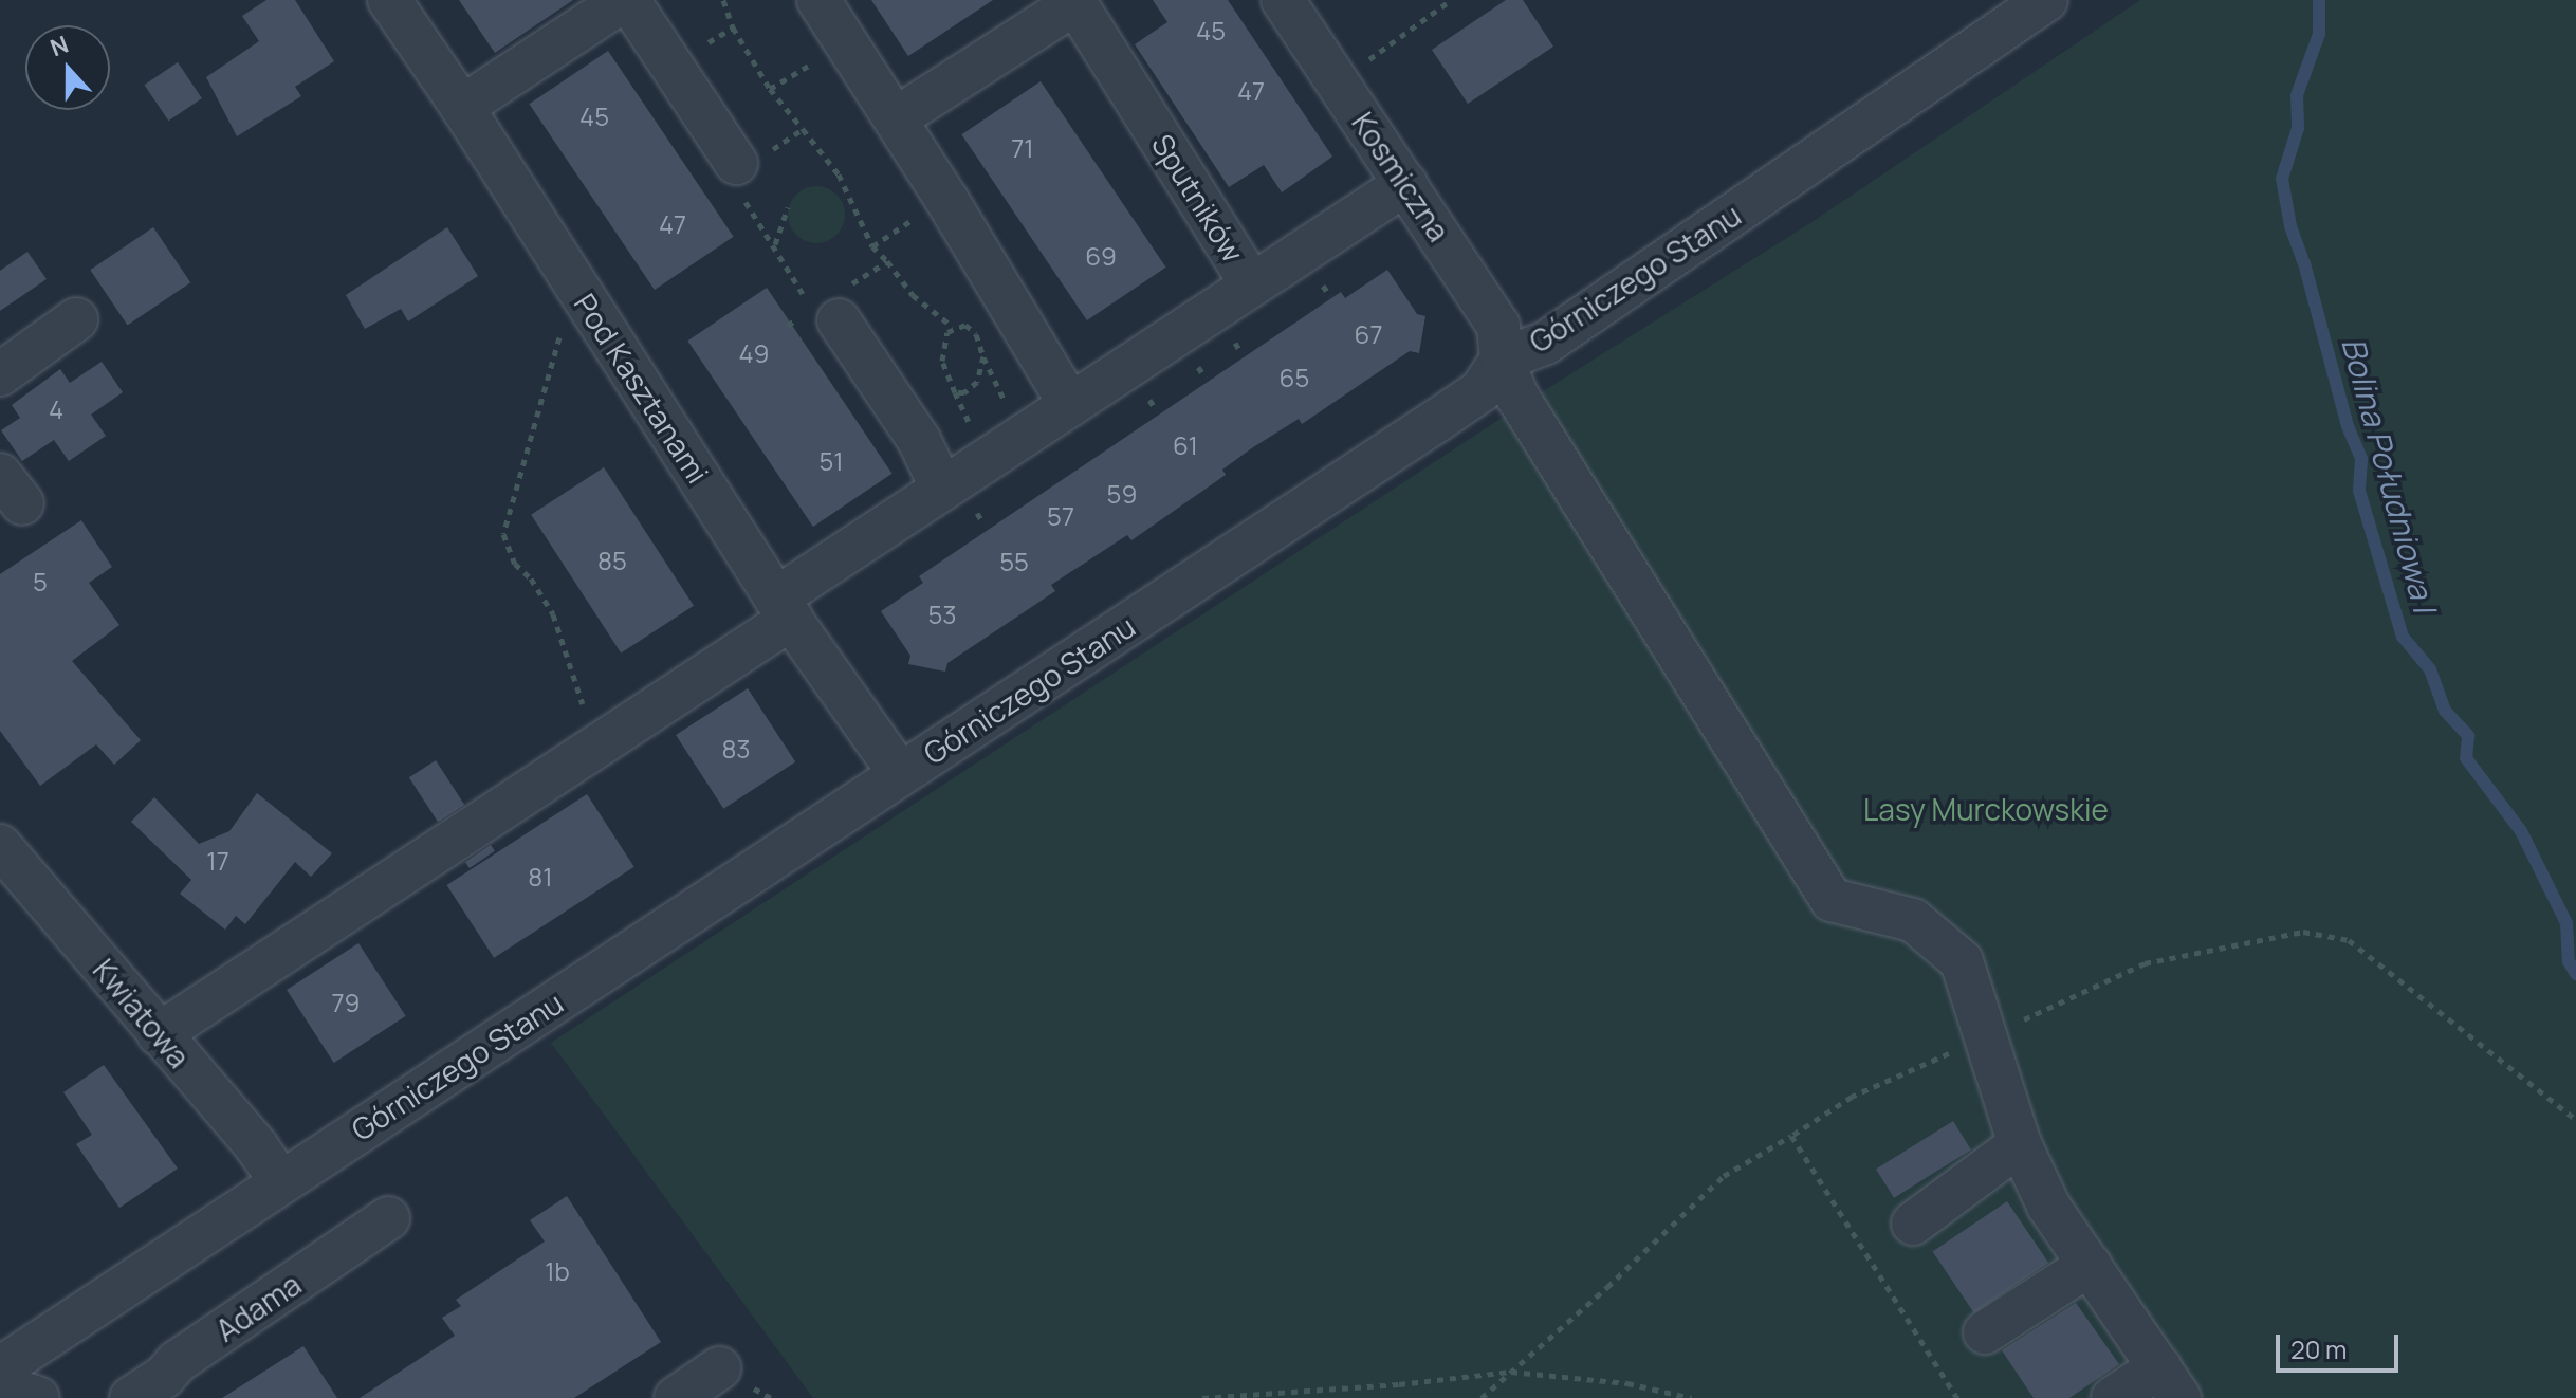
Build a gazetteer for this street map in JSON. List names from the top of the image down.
{
  "streets": {
    "street": [
      "Kosmiczna",
      "Sputników",
      "Górniczego Stanu",
      "Pod Kasztanami",
      "Kwiatowa",
      "Adama"
    ]
  },
  "crossings": [
    ["Kosmiczna", "Sputników"],
    ["Kosmiczna", "Górniczego Stanu"],
    ["Górniczego Stanu", "Pod Kasztanami"],
    ["Górniczego Stanu", "Kwiatowa"]
  ],
  "water": ["Bolina Południowa I"],
  "parks": ["Lasy Murckowskie"],
  "house_numbers": [
    "45",
    "47",
    "45",
    "71",
    "47",
    "69",
    "67",
    "49",
    "65",
    "4",
    "61",
    "51",
    "59",
    "57",
    "85",
    "55",
    "5",
    "53",
    "83",
    "17",
    "81",
    "79",
    "1b"
  ],
  "scale_bar": "20 m",
  "north": "top"
}
